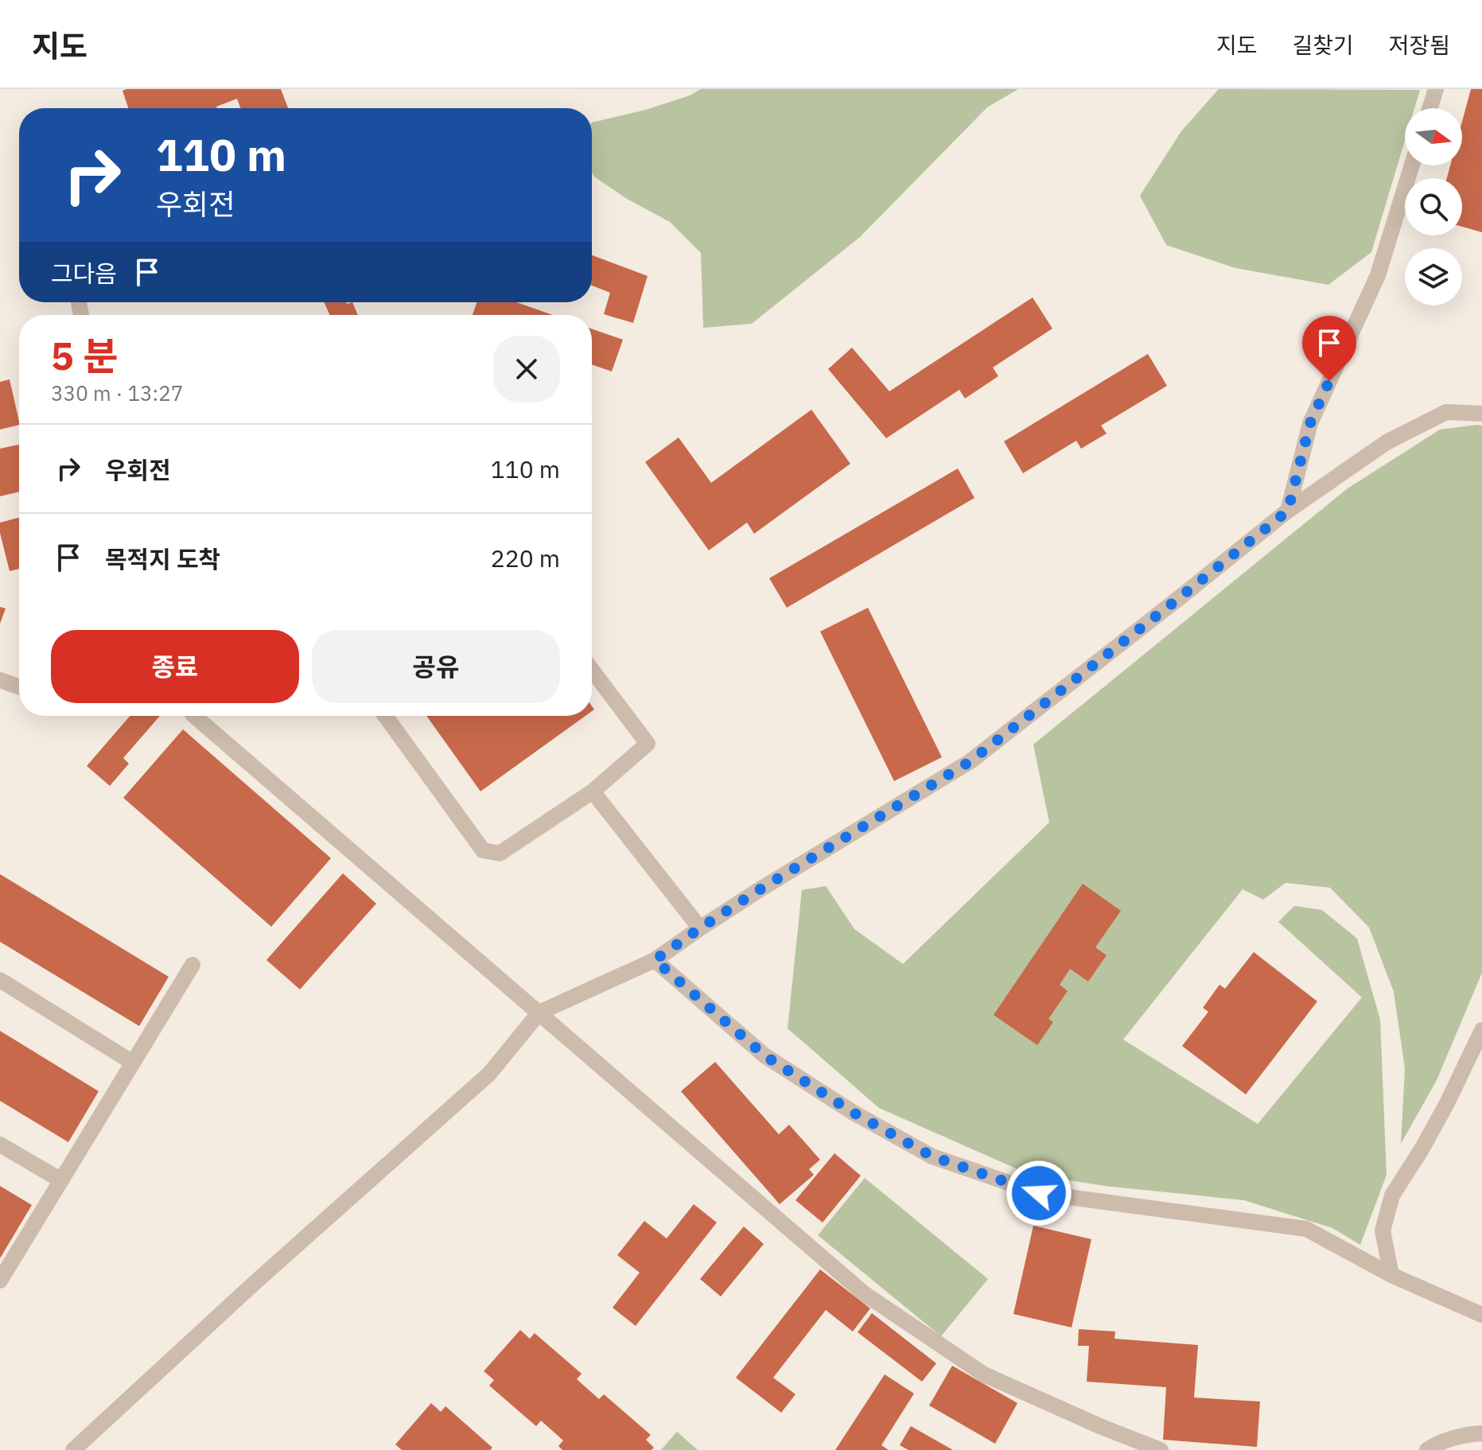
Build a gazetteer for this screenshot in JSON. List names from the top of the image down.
{
  "north": "right",
  "page": {
    "header": "지도",
    "nav": ["지도", "길찾기", "저장됨"],
    "turn": ["110 m", "우회전"],
    "then": "그다음",
    "heading": ["5 분", "330 m · 13:27"],
    "list": [
      {
        "name": "우회전",
        "value": "110 m"
      },
      {
        "name": "목적지 도착",
        "value": "220 m"
      }
    ],
    "buttons": ["종료", "공유"]
  }
}
